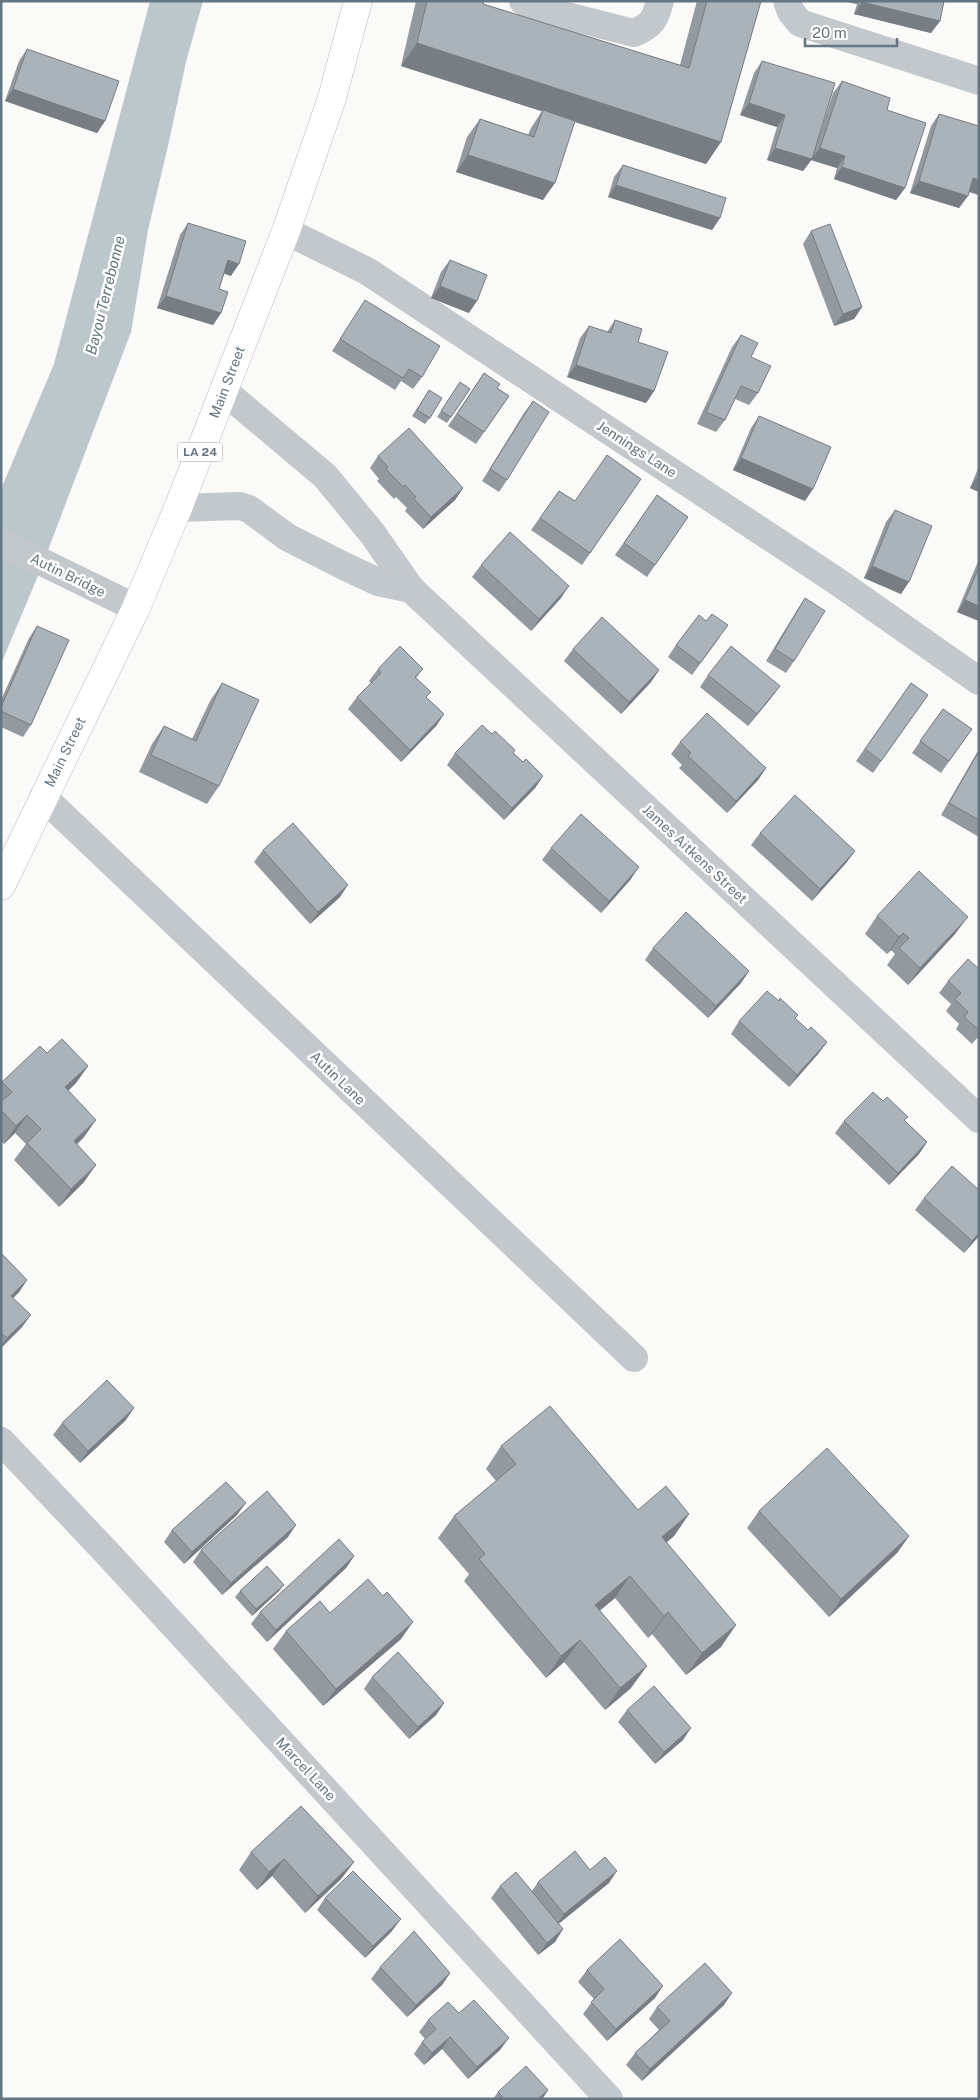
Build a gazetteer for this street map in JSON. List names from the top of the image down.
{
  "streets": {
    "main road": ["Main Street", "LA 24"],
    "street": [
      "Jennings Lane",
      "Autin Bridge",
      "James Aitkens Street",
      "Autin Lane",
      "Marcel Lane"
    ]
  },
  "crossings": [
    ["Main Street", "Jennings Lane"],
    ["Main Street", "Autin Bridge"],
    ["Main Street", "James Aitkens Street"],
    ["Main Street", "Autin Lane"]
  ],
  "water": ["Bayou Terrebonne"],
  "scale_bar": "20 m"
}
